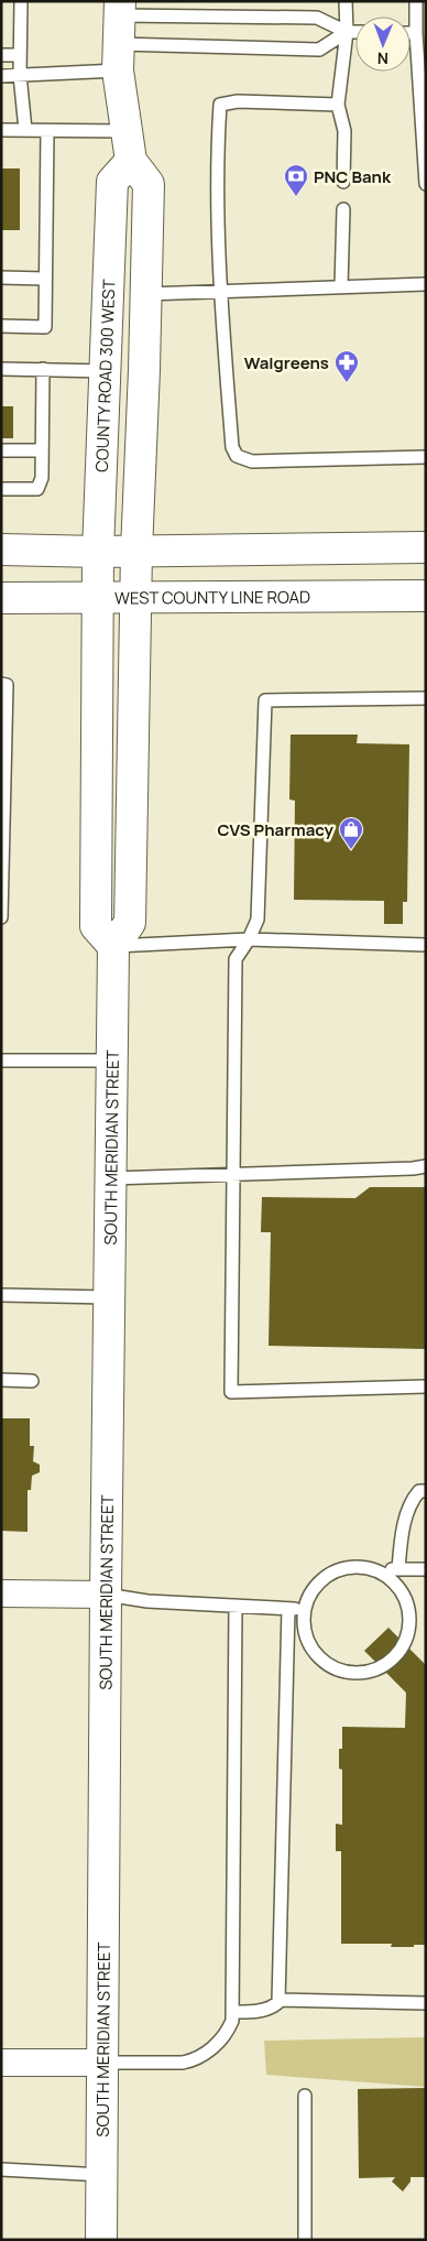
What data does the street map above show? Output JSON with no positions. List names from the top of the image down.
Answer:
{
  "streets": {
    "main road": ["COUNTY ROAD 300 WEST", "WEST COUNTY LINE ROAD", "SOUTH MERIDIAN STREET"]
  },
  "crossings": [
    ["COUNTY ROAD 300 WEST", "WEST COUNTY LINE ROAD"]
  ],
  "places": {
    "bank": ["PNC Bank"],
    "pharmacy": ["Walgreens"],
    "shop": ["CVS Pharmacy"]
  },
  "north": "bottom"
}
